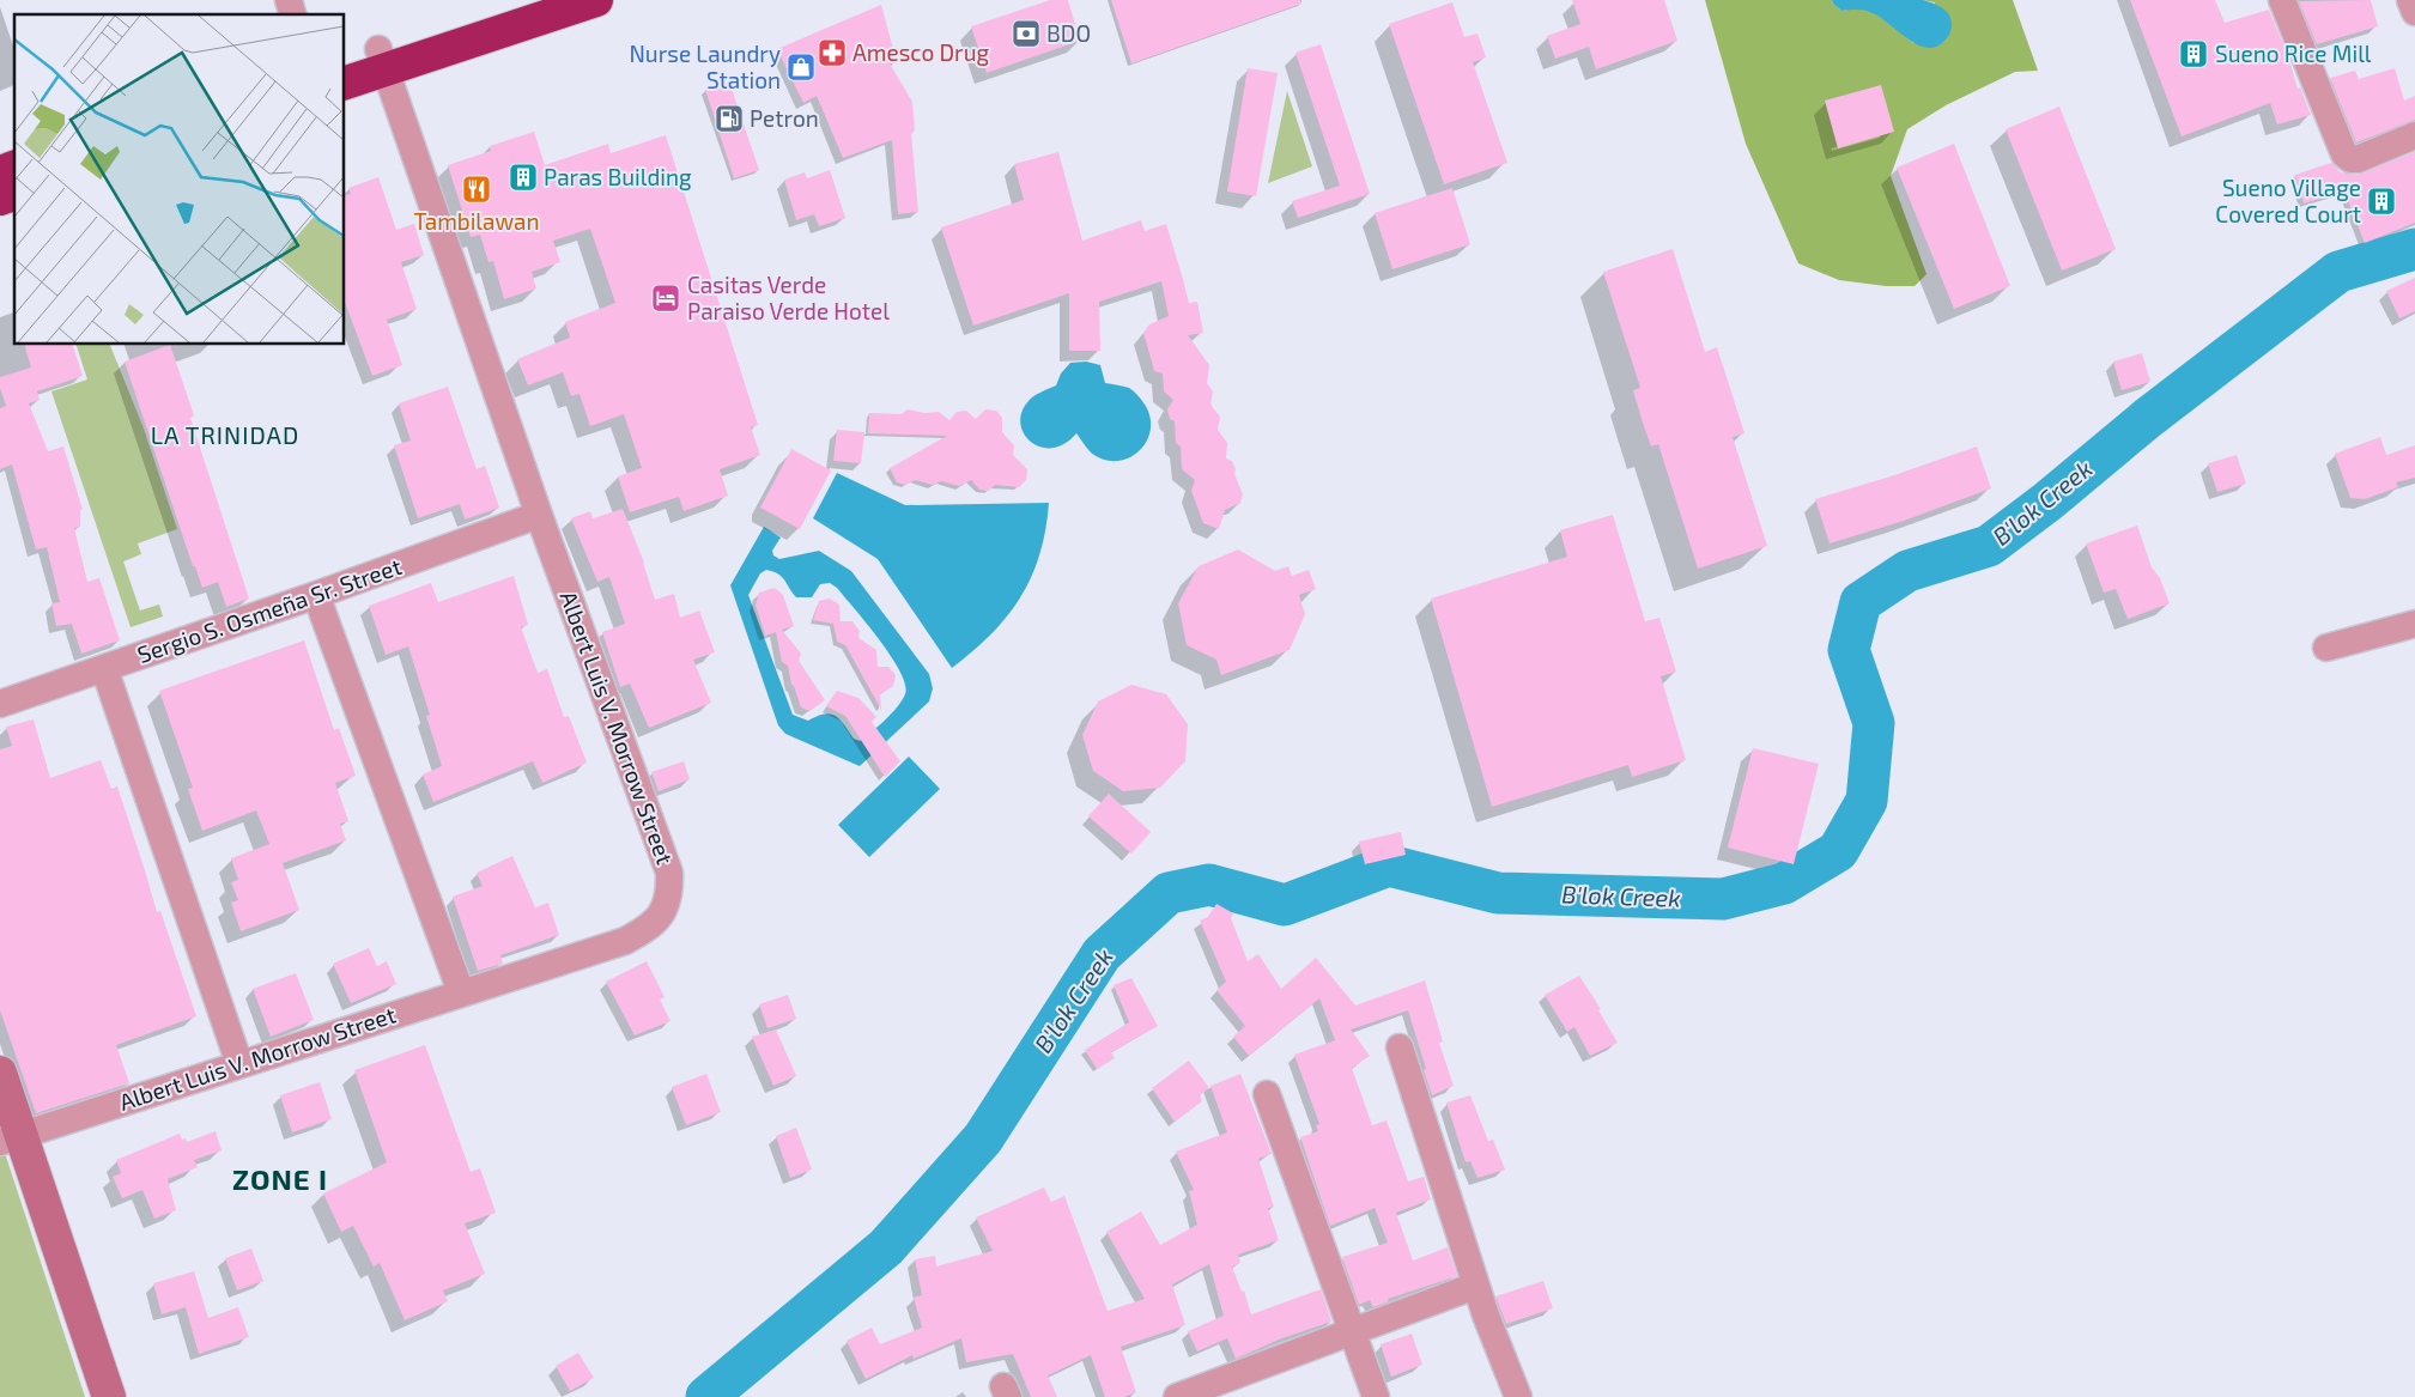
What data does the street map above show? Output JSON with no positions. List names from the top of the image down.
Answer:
{
  "streets": {
    "street": ["Sergio S. Osmeña Sr. Street", "Albert Luis V. Morrow Street"]
  },
  "crossings": [
    ["Sergio S. Osmeña Sr. Street", "Albert Luis V. Morrow Street"]
  ],
  "districts": ["LA TRINIDAD", "ZONE I"],
  "water": ["B'lok Creek"],
  "places": {
    "bank": ["BDO"],
    "pharmacy": ["Amesco Drug"],
    "building": ["Sueno Rice Mill", "Paras Building", "Sueno Village Covered Court"],
    "shop": ["Nurse Laundry Station"],
    "fuel station": ["Petron"],
    "restaurant": ["Tambilawan"],
    "hotel": ["Casitas Verde Paraiso Verde Hotel"]
  }
}
